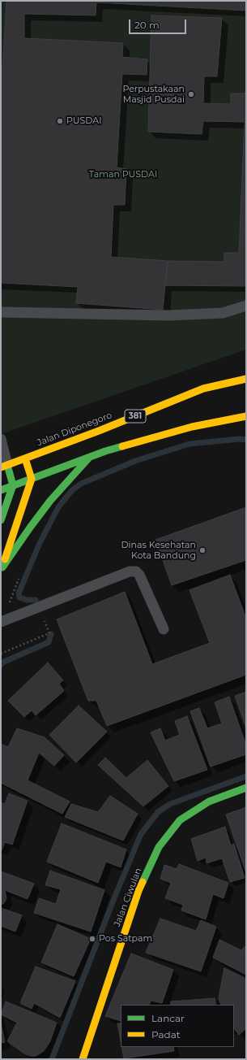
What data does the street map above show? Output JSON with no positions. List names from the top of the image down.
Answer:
{
  "streets": {
    "main road": ["381", "Jalan Diponegoro", "Jalan Ciwulan"]
  },
  "parks": ["Taman PUSDAI"],
  "places": [
    "Perpustakaan Masjid Pusdai",
    "PUSDAI",
    "Dinas Kesehatan Kota Bandung",
    "Pos Satpam"
  ],
  "legend": ["Lancar", "Padat"],
  "scale_bar": "20 m"
}
